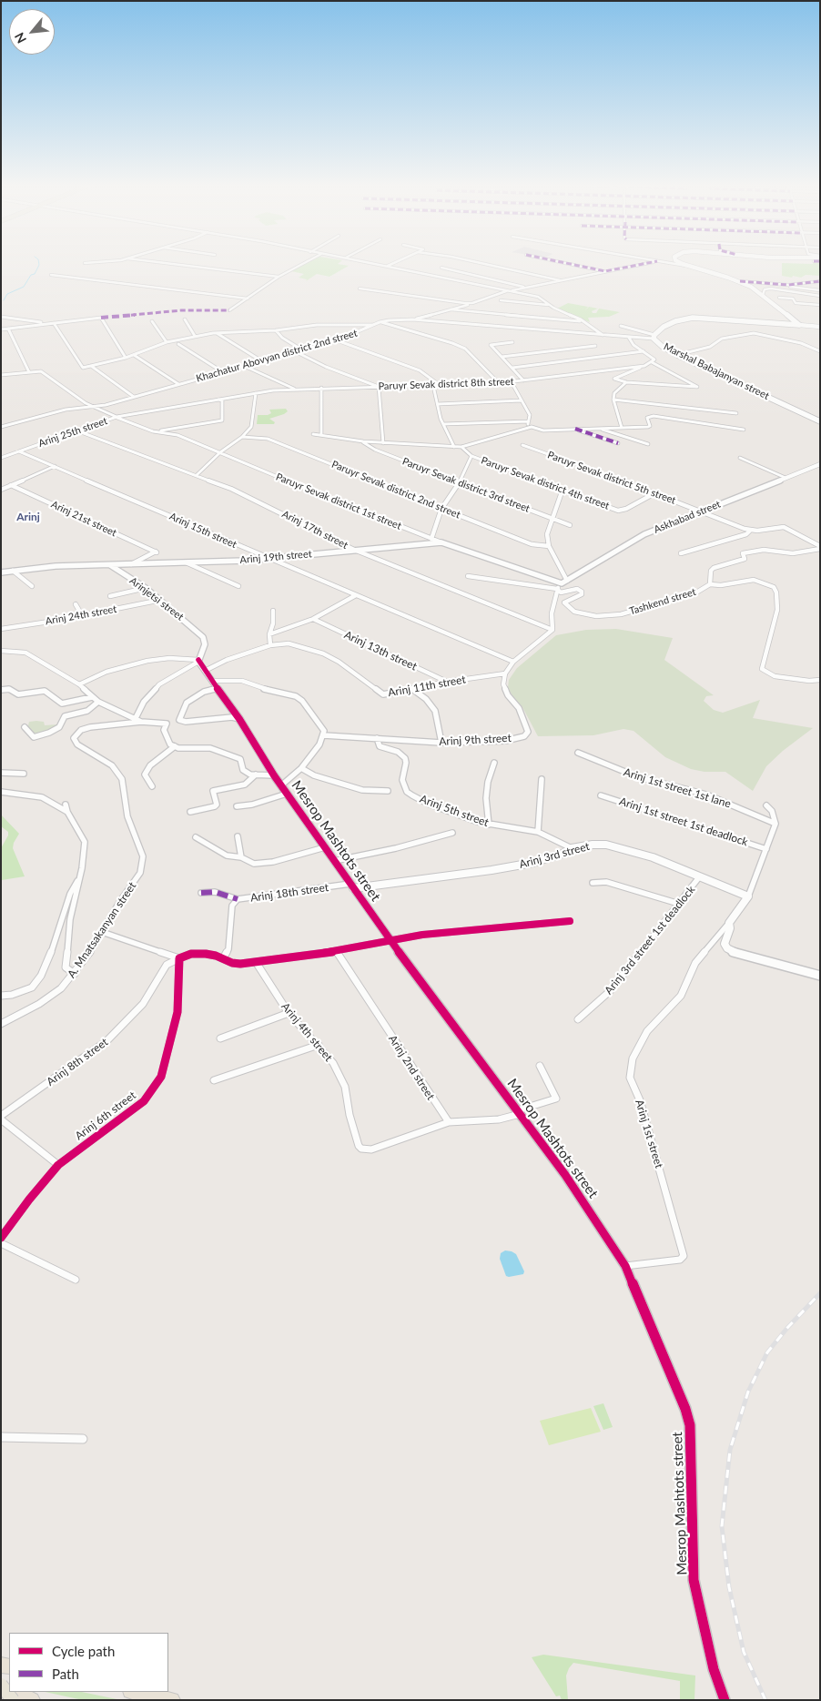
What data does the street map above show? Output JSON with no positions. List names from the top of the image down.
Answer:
{
  "streets": {
    "main road": ["Marshal Babajanyan street"],
    "street": [
      "Khachatur Abovyan district 2nd street",
      "Paruyr Sevak district 8th street",
      "Arinj 25th street",
      "Paruyr Sevak district 5th street",
      "Paruyr Sevak district 4th street",
      "Paruyr Sevak district 3rd street",
      "Paruyr Sevak district 2nd street",
      "Paruyr Sevak district 1st street",
      "Askhabad street",
      "Arinj 21st street",
      "Arinj 17th street",
      "Arinj 15th street",
      "Arinj 19th street",
      "Arinjetsi street",
      "Tashkend street",
      "Arinj 24th street",
      "Arinj 13th street",
      "Arinj 11th street",
      "Arinj 9th street",
      "Arinj 1st street 1st lane",
      "Arinj 5th street",
      "Arinj 1st street 1st deadlock",
      "Mesrop Mashtots street",
      "Arinj 3rd street",
      "Arinj 18th street",
      "A. Mnatsakanyan street",
      "Arinj 3rd street 1st deadlock",
      "Arinj 4th street",
      "Arinj 8th street",
      "Arinj 2nd street",
      "Arinj 6th street",
      "Arinj 1st street"
    ]
  },
  "crossings": [
    ["Khachatur Abovyan district 2nd street", "Marshal Babajanyan street"],
    ["Khachatur Abovyan district 2nd street", "Arinj 25th street"],
    ["Arinj 25th street", "Paruyr Sevak district 1st street"],
    ["Arinj 25th street", "Arinj 17th street"],
    ["Arinj 25th street", "Arinj 15th street"],
    ["Paruyr Sevak district 5th street", "Paruyr Sevak district 4th street"],
    ["Paruyr Sevak district 5th street", "Askhabad street"],
    ["Paruyr Sevak district 1st street", "Askhabad street"],
    ["Paruyr Sevak district 1st street", "Arinj 19th street"],
    ["Arinj 21st street", "Arinj 19th street"],
    ["Arinj 17th street", "Arinj 19th street"],
    ["Arinj 15th street", "Arinj 19th street"],
    ["Arinj 19th street", "Arinjetsi street"],
    ["Arinjetsi street", "Arinj 24th street"],
    ["Arinjetsi street", "Mesrop Mashtots street"],
    ["Arinj 13th street", "Arinj 11th street"],
    ["Arinj 11th street", "Arinj 9th street"],
    ["Arinj 11th street", "Mesrop Mashtots street"],
    ["Arinj 9th street", "Arinj 5th street"],
    ["Arinj 1st street 1st lane", "Arinj 1st street"],
    ["Arinj 5th street", "Arinj 3rd street"],
    ["Arinj 1st street 1st deadlock", "Arinj 1st street"],
    ["Mesrop Mashtots street", "Arinj 3rd street"],
    ["Mesrop Mashtots street", "Arinj 18th street"],
    ["Mesrop Mashtots street", "Arinj 1st street"],
    ["Arinj 3rd street", "Arinj 18th street"],
    ["Arinj 3rd street", "Arinj 3rd street 1st deadlock"],
    ["Arinj 3rd street", "Arinj 1st street"],
    ["Arinj 4th street", "Arinj 2nd street"],
    ["Arinj 8th street", "Arinj 6th street"]
  ],
  "districts": ["Arinj"],
  "legend": ["Cycle path", "Path"],
  "north": "bottom left"
}
